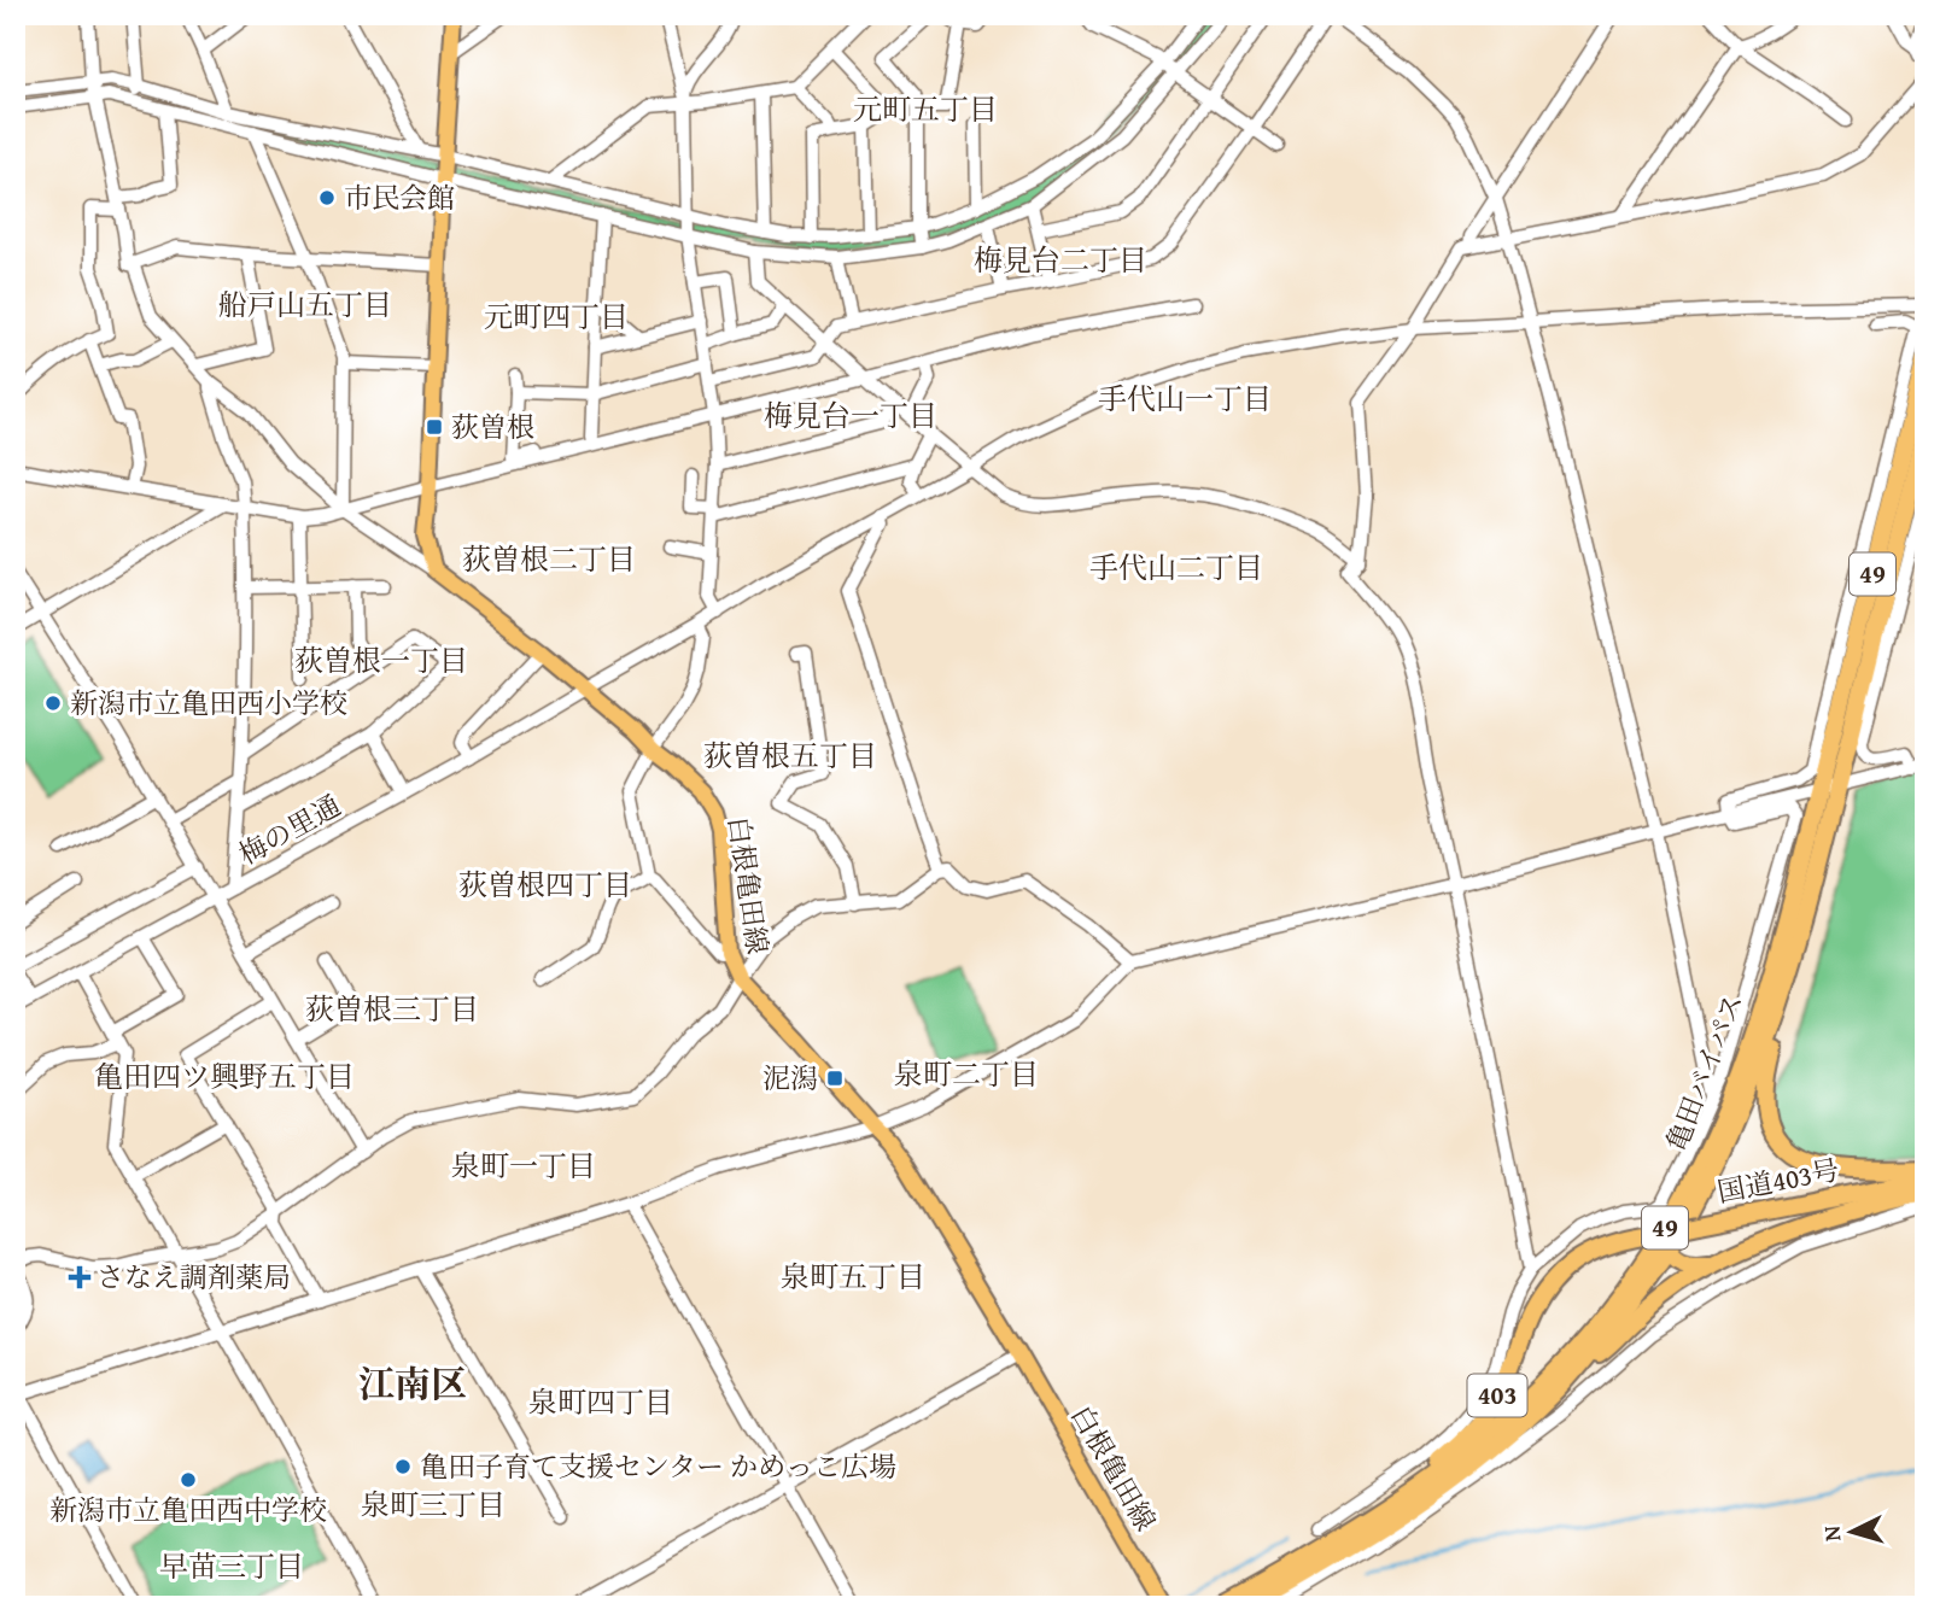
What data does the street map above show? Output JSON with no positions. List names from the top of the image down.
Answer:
{
  "streets": {
    "highway": [
      "49",
      "亀田バイパス",
      "国道403号",
      "403"
    ],
    "main road": ["白根亀田線"],
    "street": ["梅の里通"]
  },
  "crossings": [
    ["梅の里通", "白根亀田線"],
    ["亀田バイパス", "国道403号"]
  ],
  "districts": [
    "元町五丁目",
    "梅見台二丁目",
    "船戸山五丁目",
    "元町四丁目",
    "手代山一丁目",
    "梅見台一丁目",
    "荻曽根二丁目",
    "手代山二丁目",
    "荻曽根一丁目",
    "荻曽根五丁目",
    "荻曽根四丁目",
    "荻曽根三丁目",
    "泉町二丁目",
    "亀田四ツ興野五丁目",
    "泉町一丁目",
    "泉町五丁目",
    "江南区",
    "泉町四丁目",
    "泉町三丁目",
    "早苗三丁目"
  ],
  "places": {
    "other": [
      "市民会館",
      "新潟市立亀田西小学校",
      "亀田子育て支援センター かめっこ広場",
      "新潟市立亀田西中学校"
    ],
    "transit": ["荻曽根", "泥潟"],
    "health": ["さなえ調剤薬局"]
  },
  "north": "left"
}
